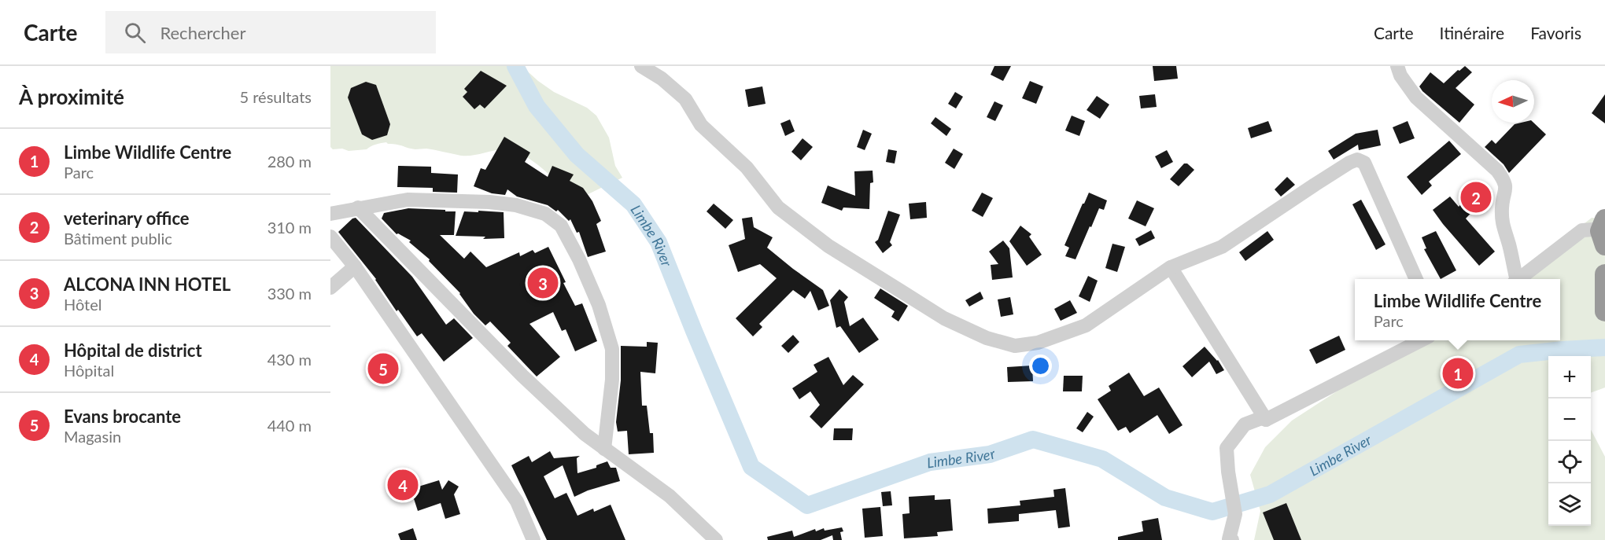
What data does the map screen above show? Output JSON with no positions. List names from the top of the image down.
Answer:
{
  "water": ["Limbe River"],
  "north": "left",
  "page": {
    "header": "Carte",
    "search": "Rechercher",
    "nav": ["Carte", "Itinéraire", "Favoris"],
    "heading": ["À proximité", "5 résultats"],
    "list": [
      {
        "mark": "1",
        "name": "Limbe Wildlife Centre",
        "note": "Parc",
        "value": "280 m"
      },
      {
        "mark": "2",
        "name": "veterinary office",
        "note": "Bâtiment public",
        "value": "310 m"
      },
      {
        "mark": "3",
        "name": "ALCONA INN HOTEL",
        "note": "Hôtel",
        "value": "330 m"
      },
      {
        "mark": "4",
        "name": "Hôpital de district",
        "note": "Hôpital",
        "value": "430 m"
      },
      {
        "mark": "5",
        "name": "Evans brocante",
        "note": "Magasin",
        "value": "440 m"
      }
    ],
    "pins": [
      "2",
      "3",
      "5",
      "1",
      "4"
    ],
    "popup": ["Limbe Wildlife Centre", "Parc"],
    "map_buttons": ["+", "−"]
  }
}
